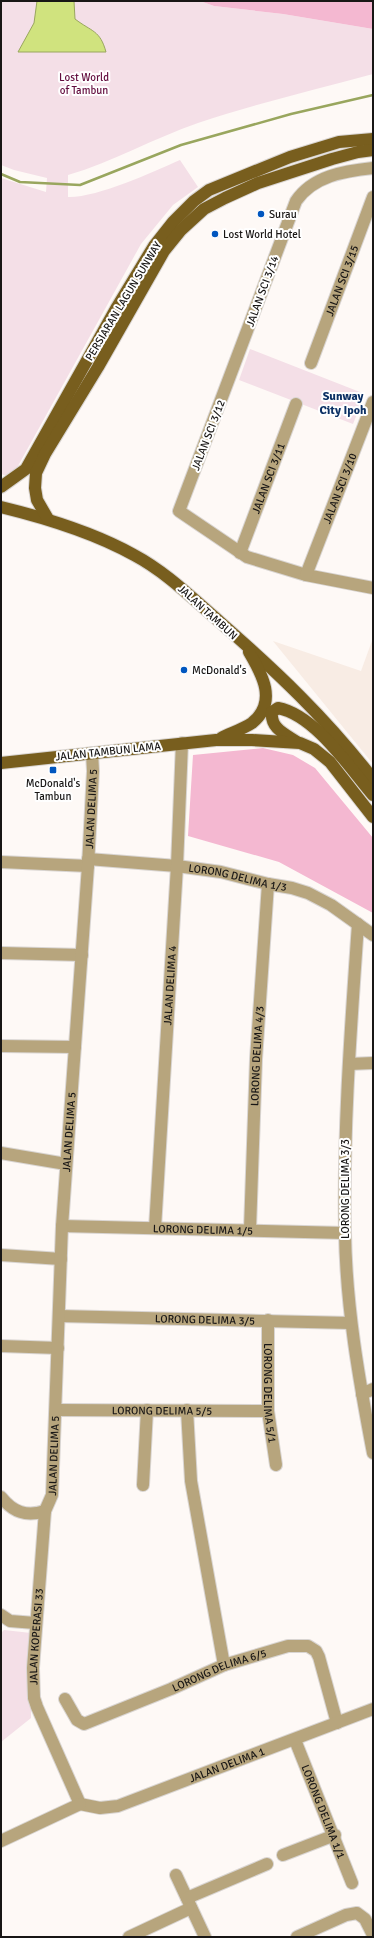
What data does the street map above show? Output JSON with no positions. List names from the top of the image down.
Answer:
{
  "streets": {
    "main road": ["PERSIARAN LAGUN SUNWAY", "JALAN TAMBUN", "JALAN TAMBUN LAMA"],
    "street": [
      "JALAN SCI 3/15",
      "JALAN SCI 3/14",
      "JALAN SCI 3/12",
      "JALAN SCI 3/11",
      "JALAN SCI 3/10",
      "JALAN DELIMA 5",
      "LORONG DELIMA 1/3",
      "JALAN DELIMA 4",
      "LORONG DELIMA 4/3",
      "LORONG DELIMA 3/3",
      "LORONG DELIMA 1/5",
      "LORONG DELIMA 3/5",
      "LORONG DELIMA 5/1",
      "LORONG DELIMA 5/5",
      "JALAN KOPERASI 33",
      "LORONG DELIMA 6/5",
      "JALAN DELIMA 1",
      "LORONG DELIMA 1/1"
    ]
  },
  "crossings": [
    ["JALAN SCI 3/14", "JALAN SCI 3/12"],
    ["PERSIARAN LAGUN SUNWAY", "JALAN TAMBUN"],
    ["JALAN SCI 3/12", "JALAN SCI 3/11"],
    ["JALAN TAMBUN LAMA", "JALAN DELIMA 5"],
    ["JALAN TAMBUN LAMA", "JALAN DELIMA 4"],
    ["JALAN DELIMA 5", "LORONG DELIMA 1/3"],
    ["JALAN DELIMA 5", "LORONG DELIMA 1/5"],
    ["JALAN DELIMA 5", "LORONG DELIMA 3/5"],
    ["JALAN DELIMA 5", "LORONG DELIMA 5/5"],
    ["JALAN DELIMA 5", "JALAN KOPERASI 33"],
    ["LORONG DELIMA 1/3", "JALAN DELIMA 4"],
    ["LORONG DELIMA 1/3", "LORONG DELIMA 4/3"],
    ["LORONG DELIMA 1/3", "LORONG DELIMA 3/3"],
    ["JALAN DELIMA 4", "LORONG DELIMA 1/5"],
    ["LORONG DELIMA 4/3", "LORONG DELIMA 1/5"],
    ["LORONG DELIMA 3/3", "LORONG DELIMA 1/5"],
    ["LORONG DELIMA 3/3", "LORONG DELIMA 3/5"],
    ["LORONG DELIMA 3/5", "LORONG DELIMA 5/1"],
    ["LORONG DELIMA 5/1", "LORONG DELIMA 5/5"],
    ["JALAN KOPERASI 33", "JALAN DELIMA 1"],
    ["LORONG DELIMA 6/5", "JALAN DELIMA 1"],
    ["JALAN DELIMA 1", "LORONG DELIMA 1/1"]
  ],
  "districts": ["Sunway City Ipoh"],
  "parks": ["Lost World of Tambun"],
  "places": {
    "other": ["Surau", "Lost World Hotel", "McDonald's"],
    "transit": ["McDonald's Tambun"]
  }
}
